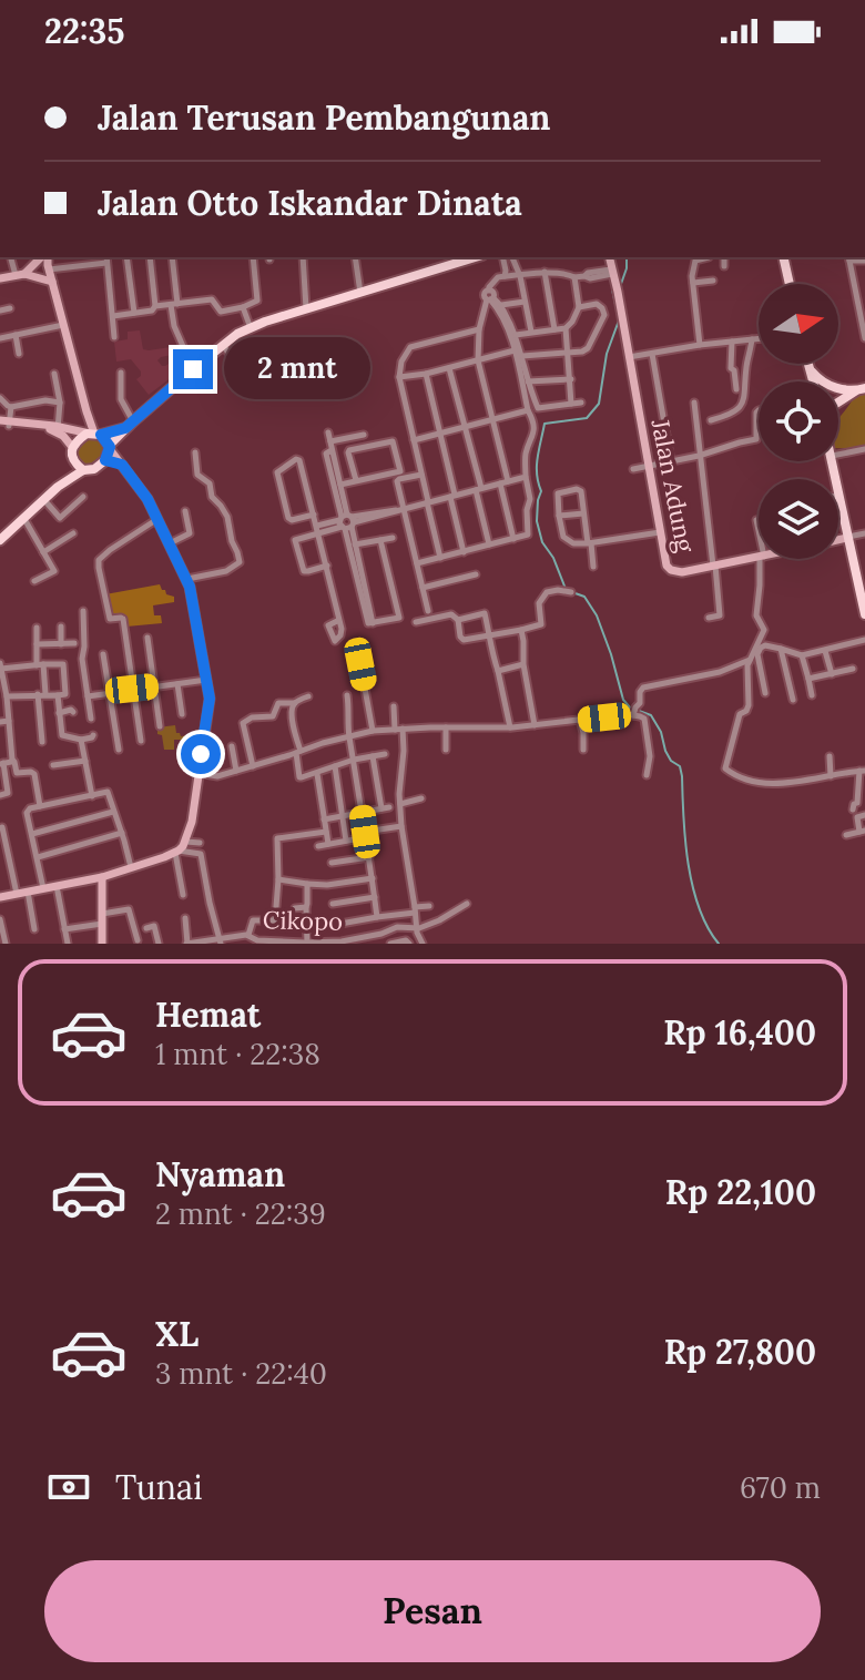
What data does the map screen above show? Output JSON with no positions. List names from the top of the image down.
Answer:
{
  "streets": {
    "main road": ["Jalan Adung"],
    "street": ["Cikopo"]
  },
  "north": "right",
  "page": {
    "status": "22:35",
    "banner": ["Jalan Terusan Pembangunan", "Jalan Otto Iskandar Dinata"],
    "bubble": "2 mnt",
    "list": [
      {
        "name": "Hemat",
        "note": "1 mnt · 22:38",
        "value": "Rp 16,400"
      },
      {
        "name": "Nyaman",
        "note": "2 mnt · 22:39",
        "value": "Rp 22,100"
      },
      {
        "name": "XL",
        "note": "3 mnt · 22:40",
        "value": "Rp 27,800"
      }
    ],
    "pay": ["Tunai", "670 m"],
    "buttons": "Pesan"
  }
}
